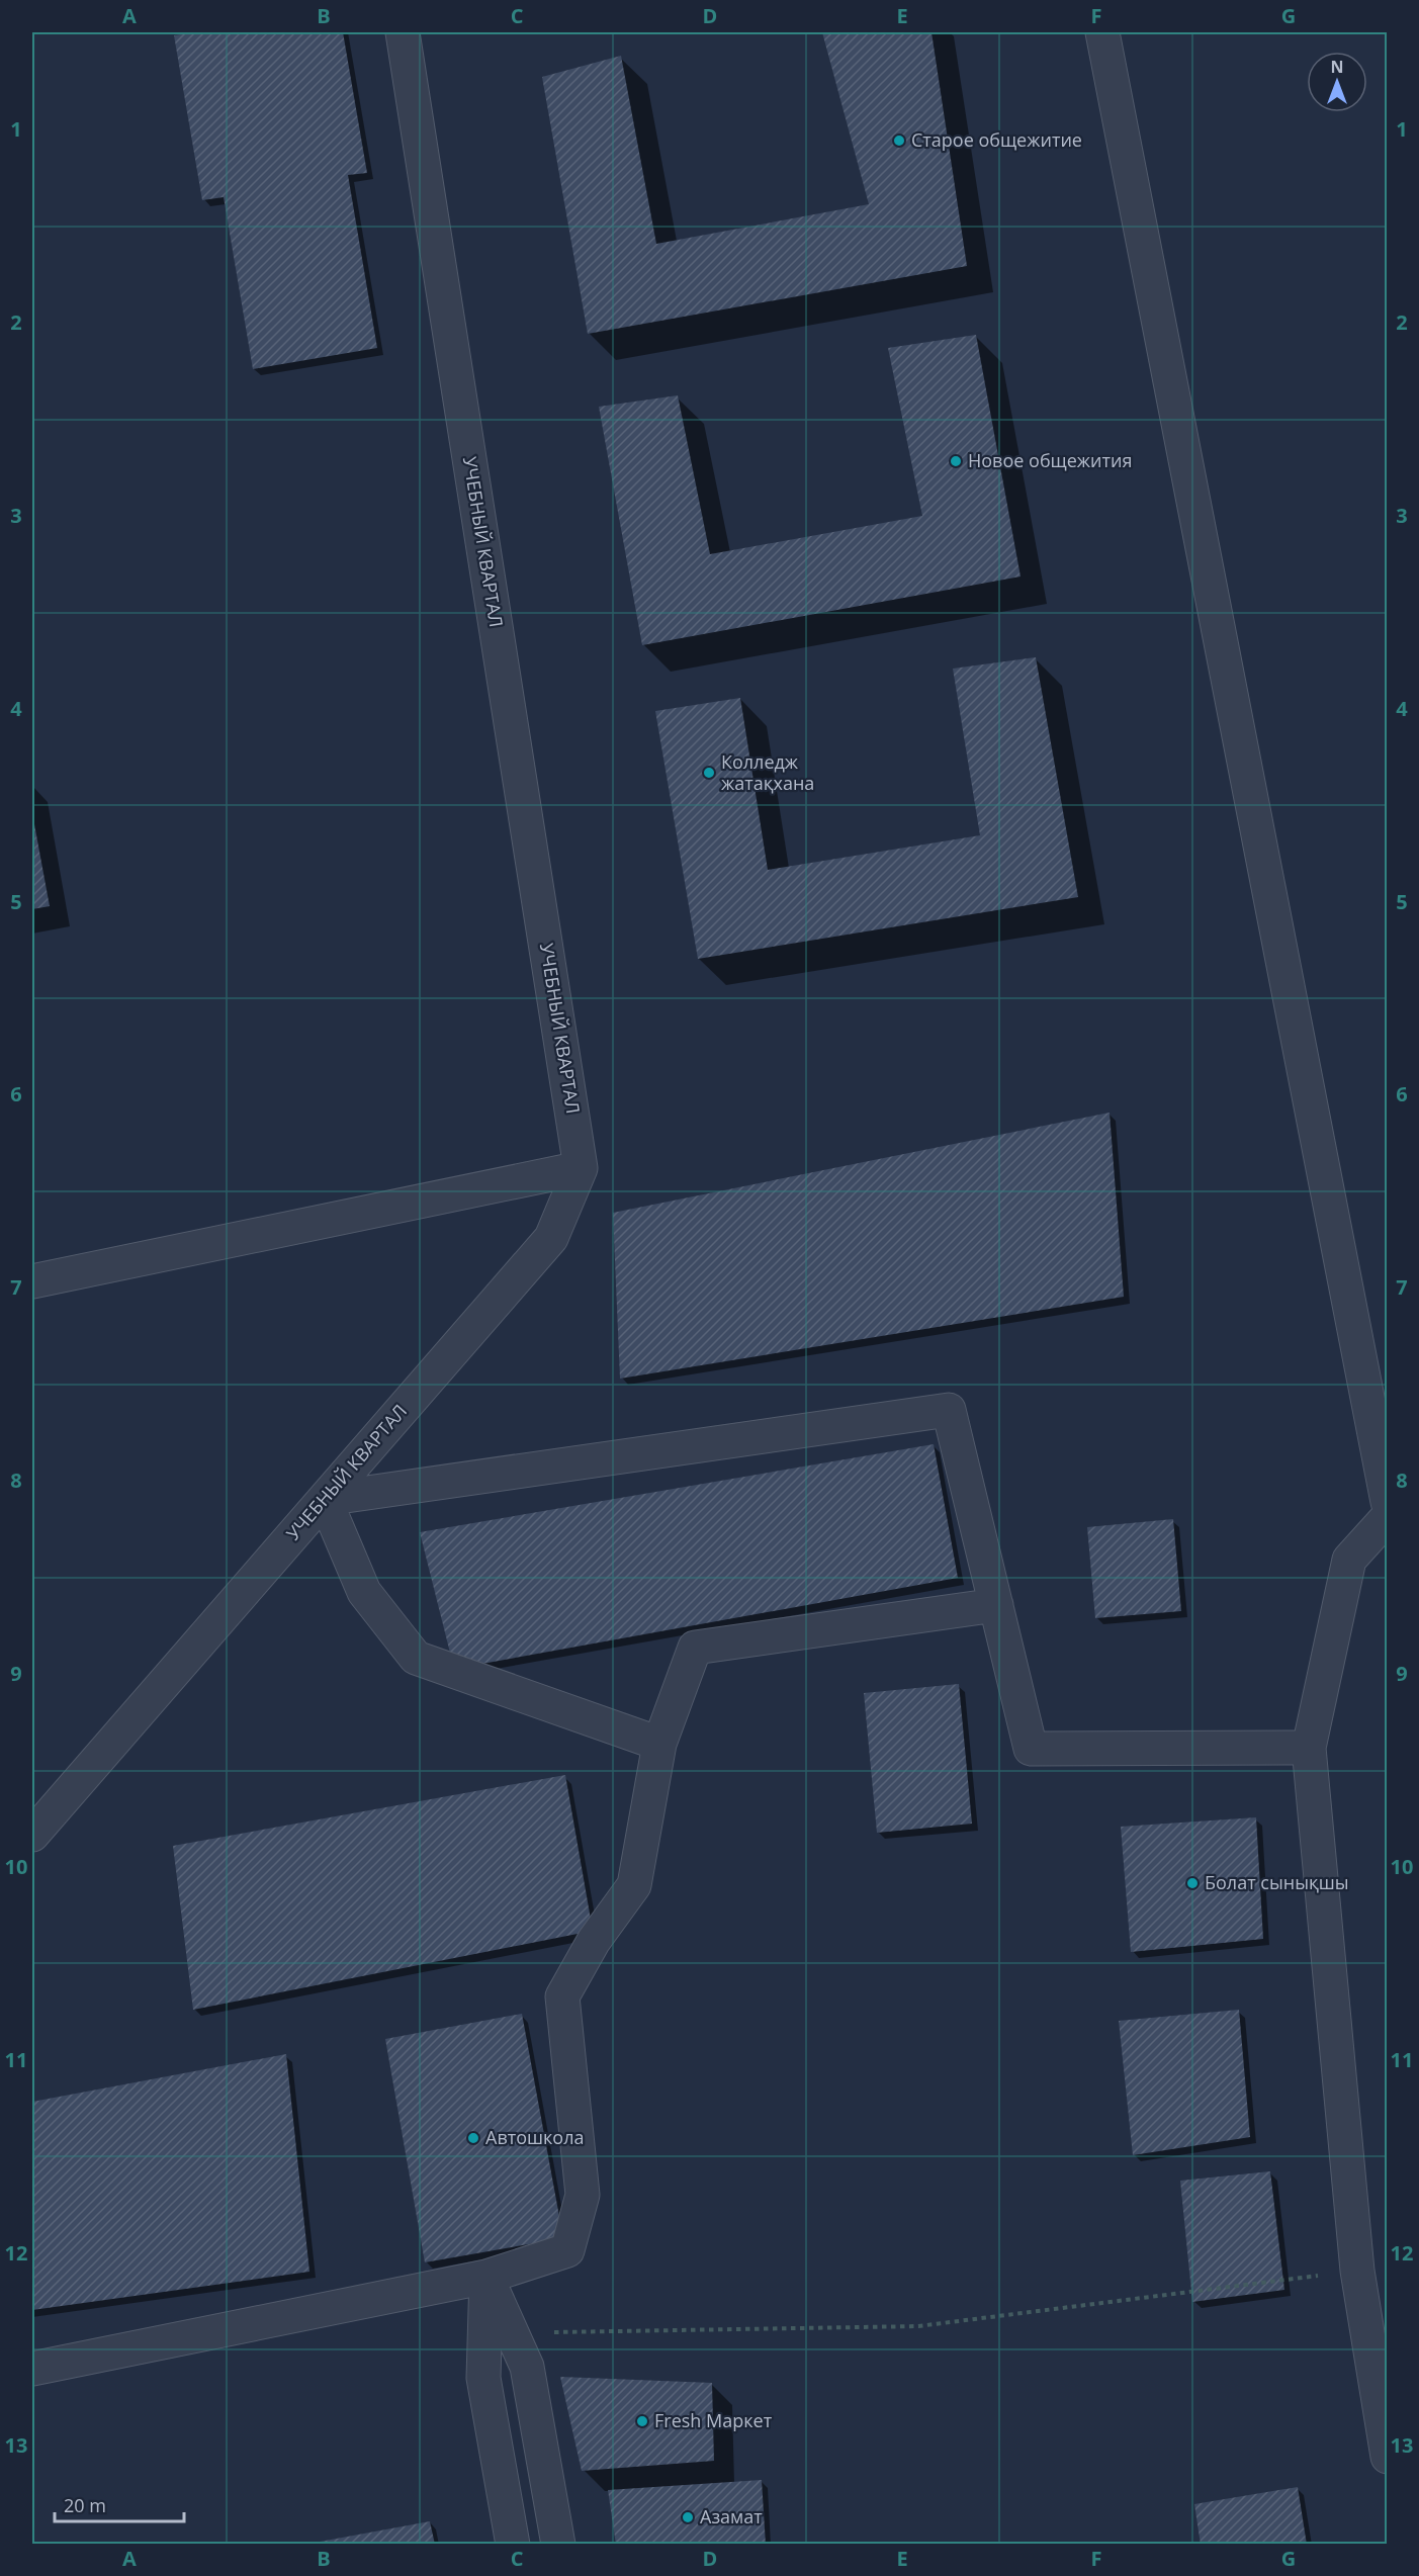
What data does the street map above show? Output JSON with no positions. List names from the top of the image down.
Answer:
{
  "streets": {
    "street": ["УЧЕБНЫЙ КВАРТАЛ"]
  },
  "places": [
    "Старое общежитие",
    "Новое общежития",
    "Колледж жатақхана",
    "Болат сынықшы",
    "Автошкола",
    "Fresh Маркет",
    "Азамат"
  ],
  "scale_bar": "20 m",
  "north": "top",
  "grid": {
    "columns": [
      "A",
      "B",
      "C",
      "D",
      "E",
      "F",
      "G"
    ],
    "rows": [
      "1",
      "2",
      "3",
      "4",
      "5",
      "6",
      "7",
      "8",
      "9",
      "10",
      "11",
      "12",
      "13"
    ]
  }
}
